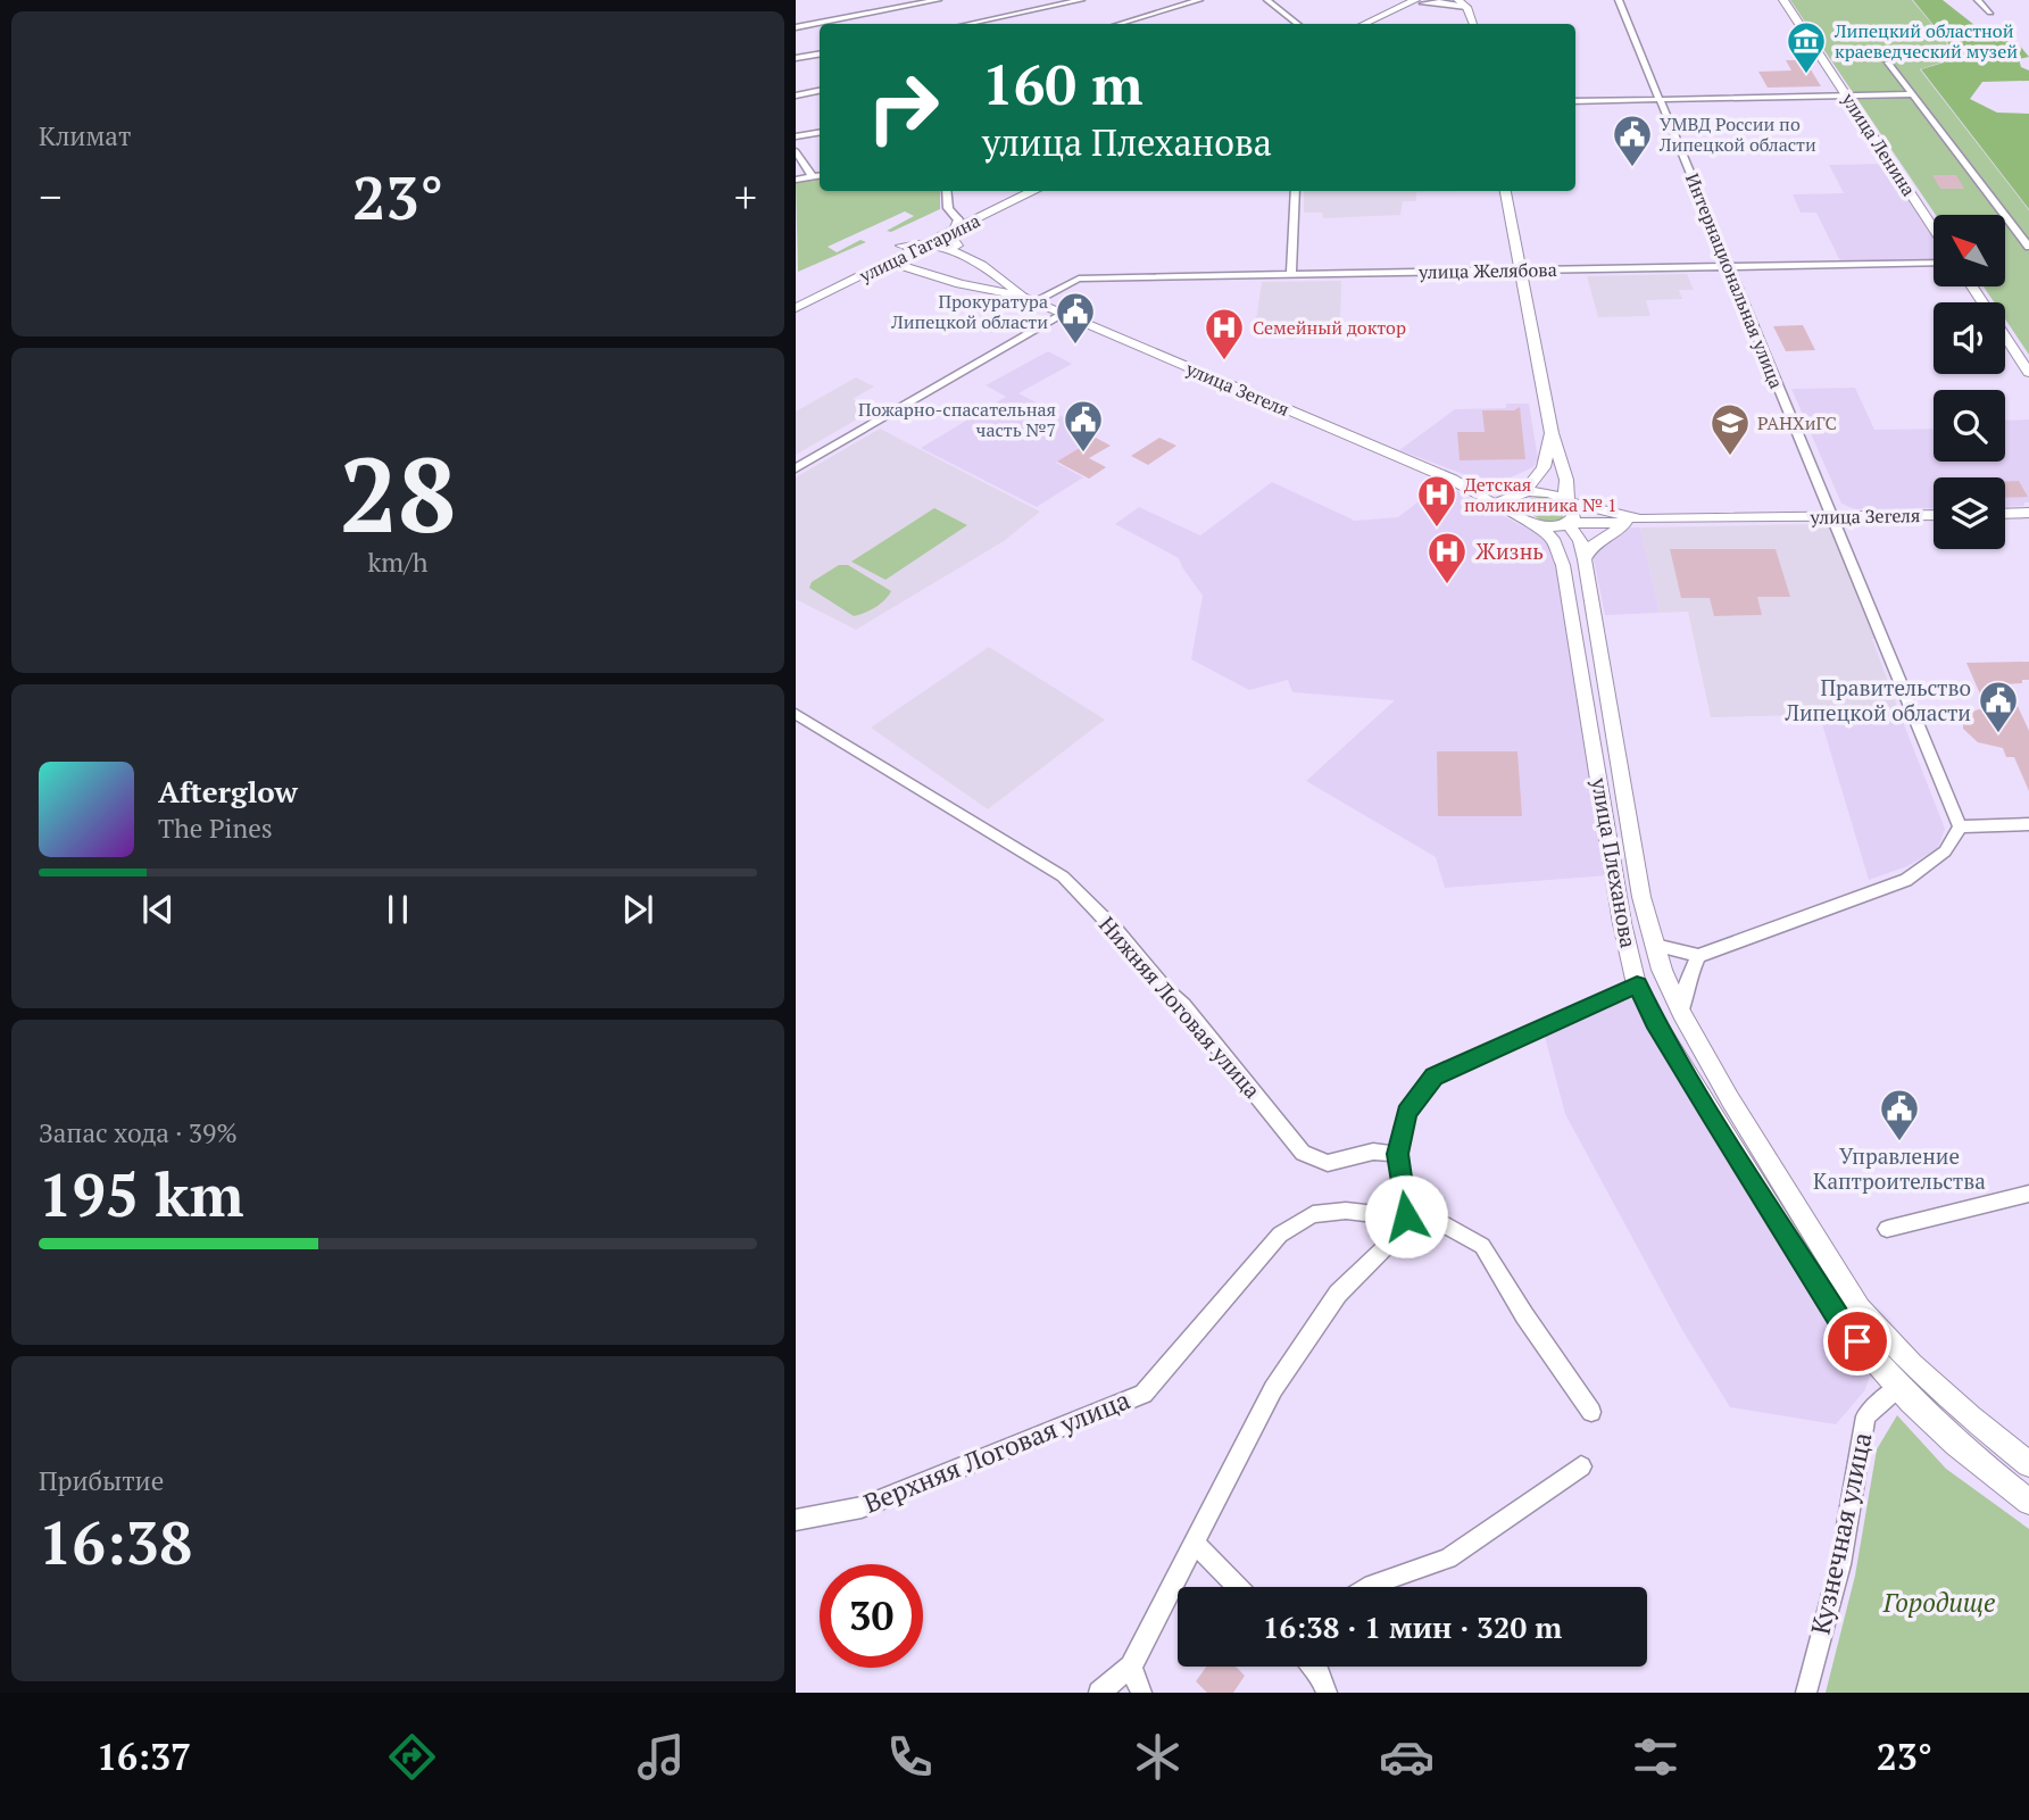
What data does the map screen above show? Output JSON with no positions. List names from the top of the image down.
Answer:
{
  "streets": {
    "main road": [
      "улица Ленина",
      "улица Гагарина",
      "улица Зегеля",
      "улица Плеханова"
    ],
    "street": [
      "улица Желябова",
      "Интернациональная улица",
      "Нижняя Логовая улица",
      "Верхняя Логовая улица",
      "Кузнечная улица"
    ]
  },
  "crossings": [
    ["улица Желябова", "Интернациональная улица"],
    ["улица Желябова", "улица Зегеля"],
    ["Интернациональная улица", "улица Зегеля"],
    ["улица Зегеля", "улица Плеханова"],
    ["улица Плеханова", "Кузнечная улица"]
  ],
  "parks": ["Городище"],
  "places": {
    "museum": ["Липецкий областной краеведческий музей"],
    "public building": [
      "УМВД России по Липецкой области",
      "Прокуратура Липецкой области",
      "Пожарно-спасательная часть №7",
      "Правительство Липецкой области",
      "Управление Каптроительства"
    ],
    "hospital": ["Семейный доктор", "Детская поликлиника № 1", "Жизнь"],
    "school or university": ["РАНХиГС"]
  },
  "north": "top left",
  "page": {
    "tile": [
      "Климат",
      ["28", "km/h"],
      ["Запас хода · 39%", "195 km"],
      ["Прибытие", "16:38"]
    ],
    "turn": ["160 m", "улица Плеханова"],
    "heat": ["−", "23°", "+"],
    "song": ["Afterglow", "The Pines"],
    "limit": "30",
    "trip": "16:38 · 1 мин · 320 m",
    "tabs": ["16:37", "23°"]
  }
}
